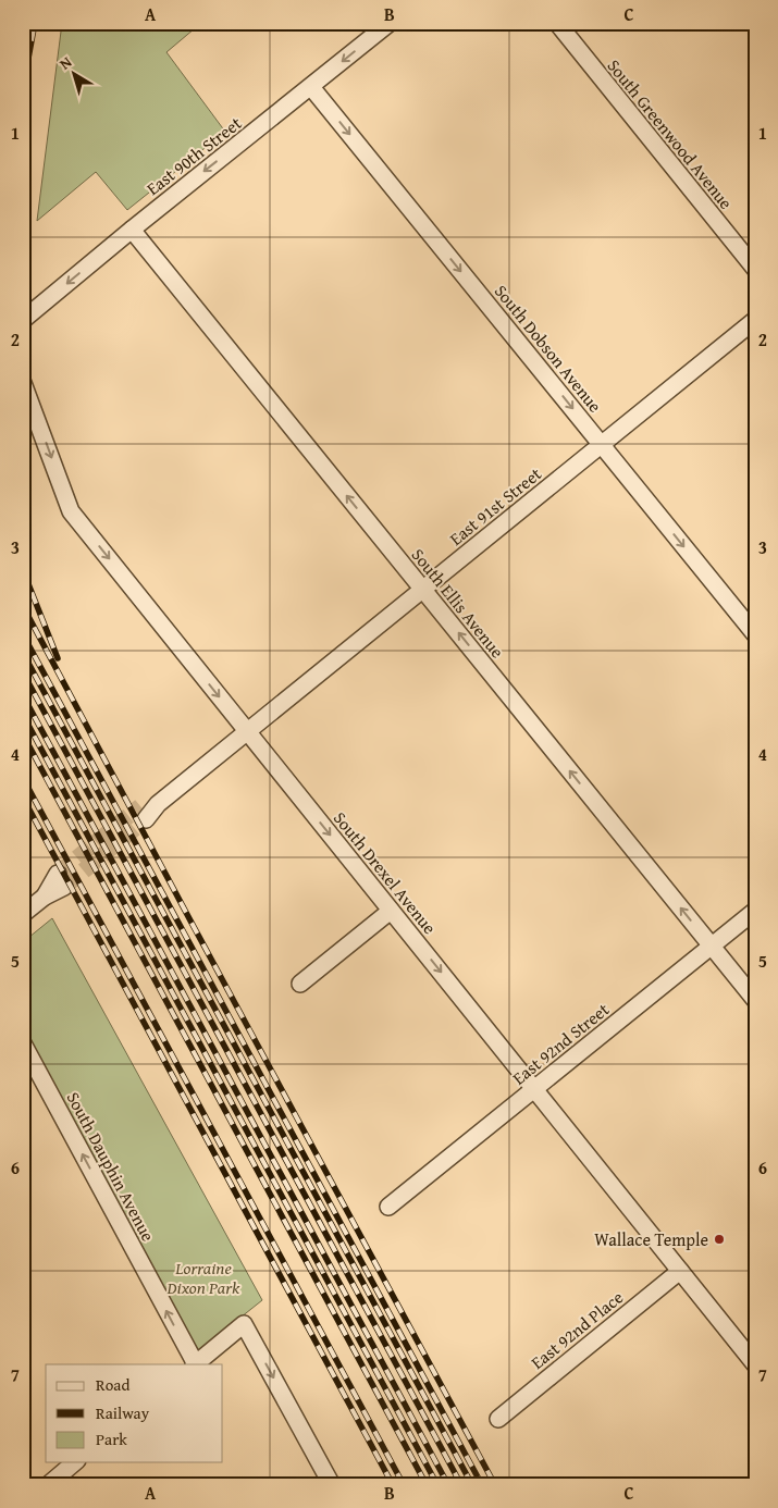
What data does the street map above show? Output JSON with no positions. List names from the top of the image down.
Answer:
{
  "streets": {
    "street": [
      "South Greenwood Avenue",
      "East 90th Street",
      "South Dobson Avenue",
      "East 91st Street",
      "South Ellis Avenue",
      "South Drexel Avenue",
      "East 92nd Street",
      "South Dauphin Avenue",
      "East 92nd Place"
    ]
  },
  "crossings": [
    ["East 90th Street", "South Dobson Avenue"],
    ["East 90th Street", "South Ellis Avenue"],
    ["South Dobson Avenue", "East 91st Street"],
    ["East 91st Street", "South Ellis Avenue"],
    ["East 91st Street", "South Drexel Avenue"],
    ["South Ellis Avenue", "East 92nd Street"],
    ["South Drexel Avenue", "East 92nd Street"],
    ["South Drexel Avenue", "East 92nd Place"]
  ],
  "one_way": [
    "East 90th Street",
    "South Dobson Avenue",
    "South Ellis Avenue",
    "South Drexel Avenue",
    "South Dauphin Avenue"
  ],
  "parks": ["Lorraine Dixon Park"],
  "places": ["Wallace Temple"],
  "legend": ["Road", "Railway", "Park"],
  "north": "top left",
  "grid": {
    "columns": ["A", "B", "C"],
    "rows": [
      "1",
      "2",
      "3",
      "4",
      "5",
      "6",
      "7"
    ]
  }
}
